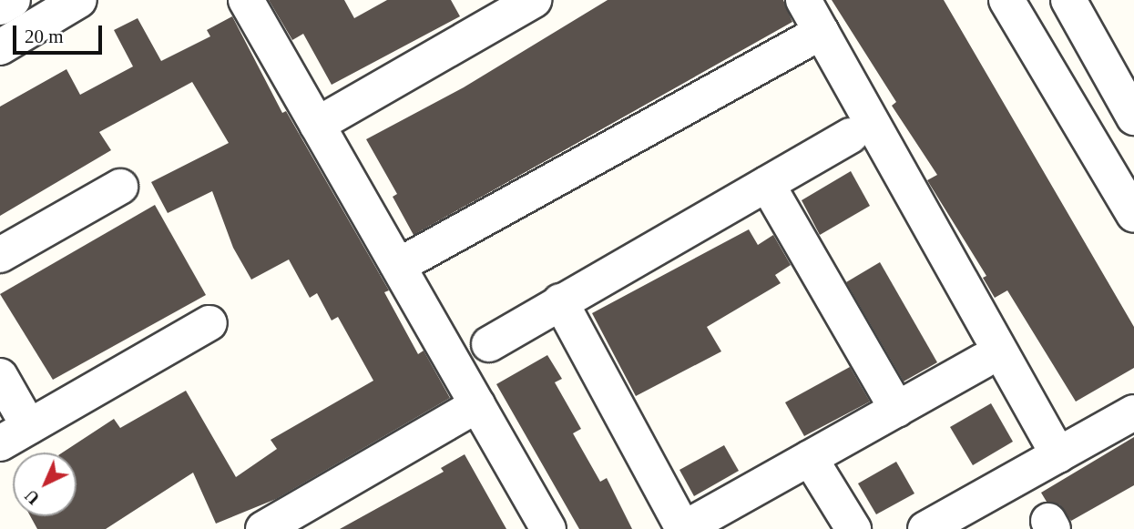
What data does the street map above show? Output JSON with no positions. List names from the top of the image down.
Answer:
{
  "scale_bar": "20 m",
  "north": "bottom left"
}
